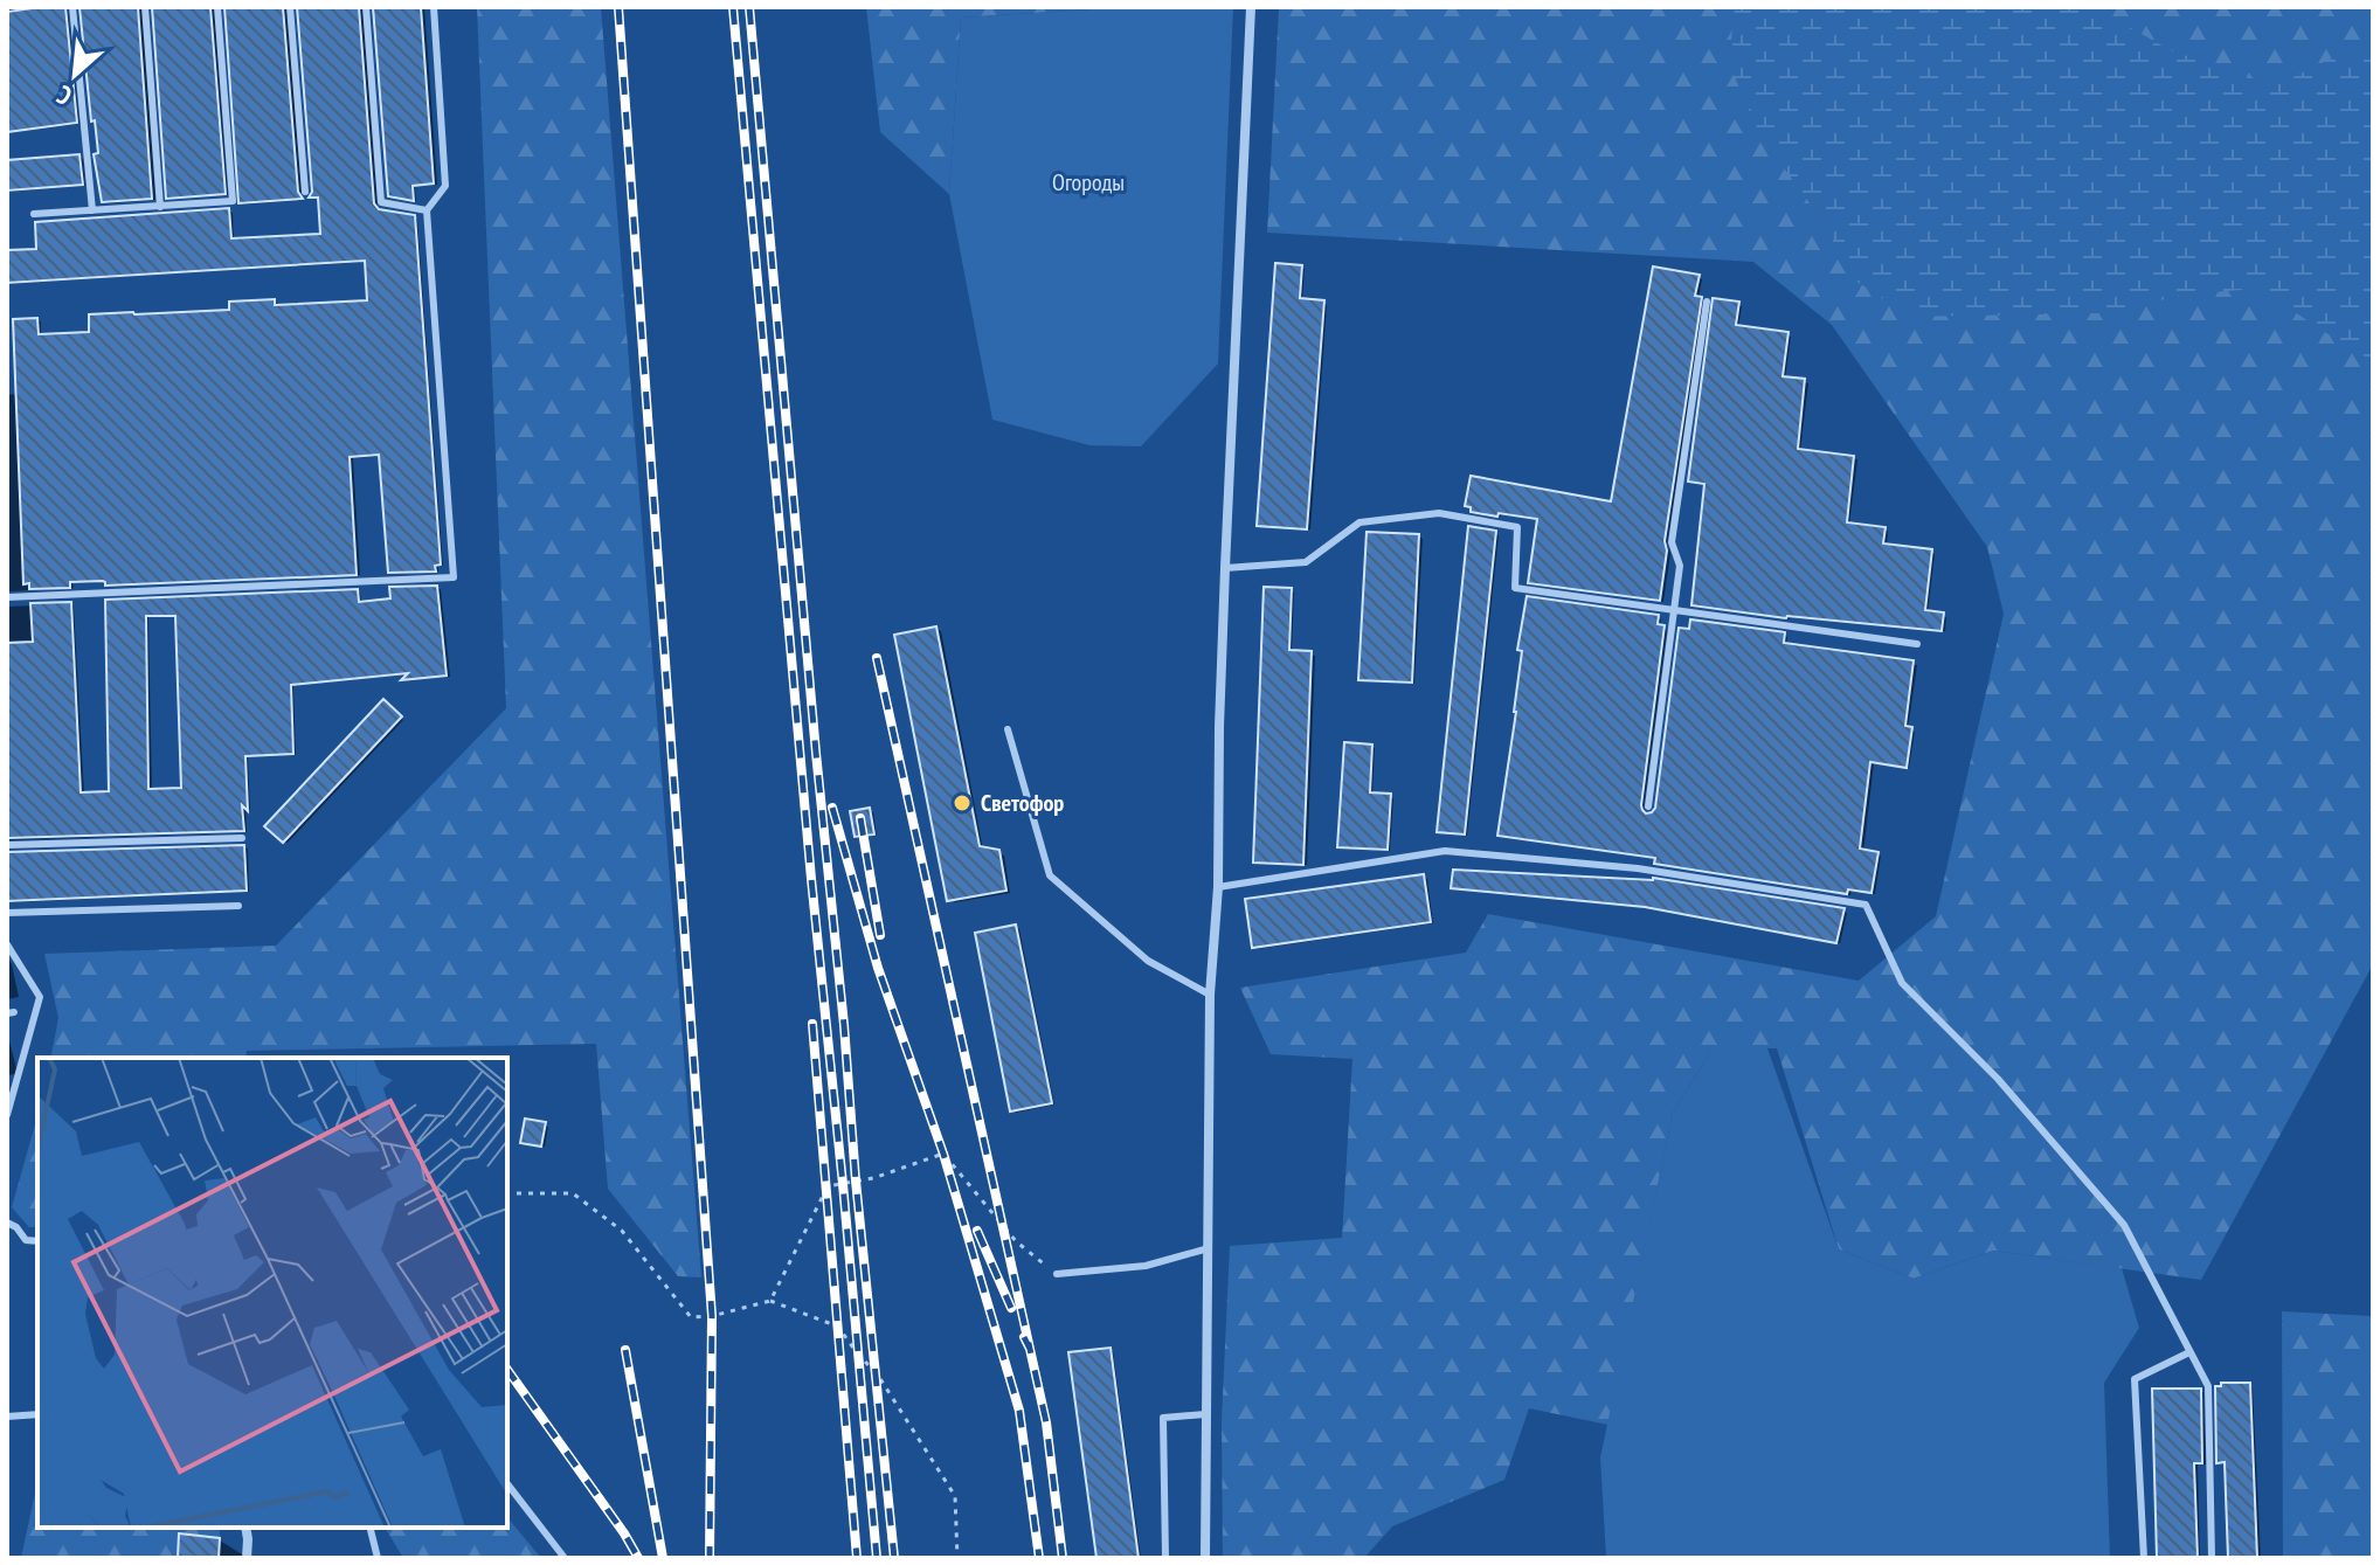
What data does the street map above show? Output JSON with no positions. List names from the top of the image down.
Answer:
{
  "parks": ["Огороды"],
  "places": ["Светофор"],
  "north": "bottom left"
}
